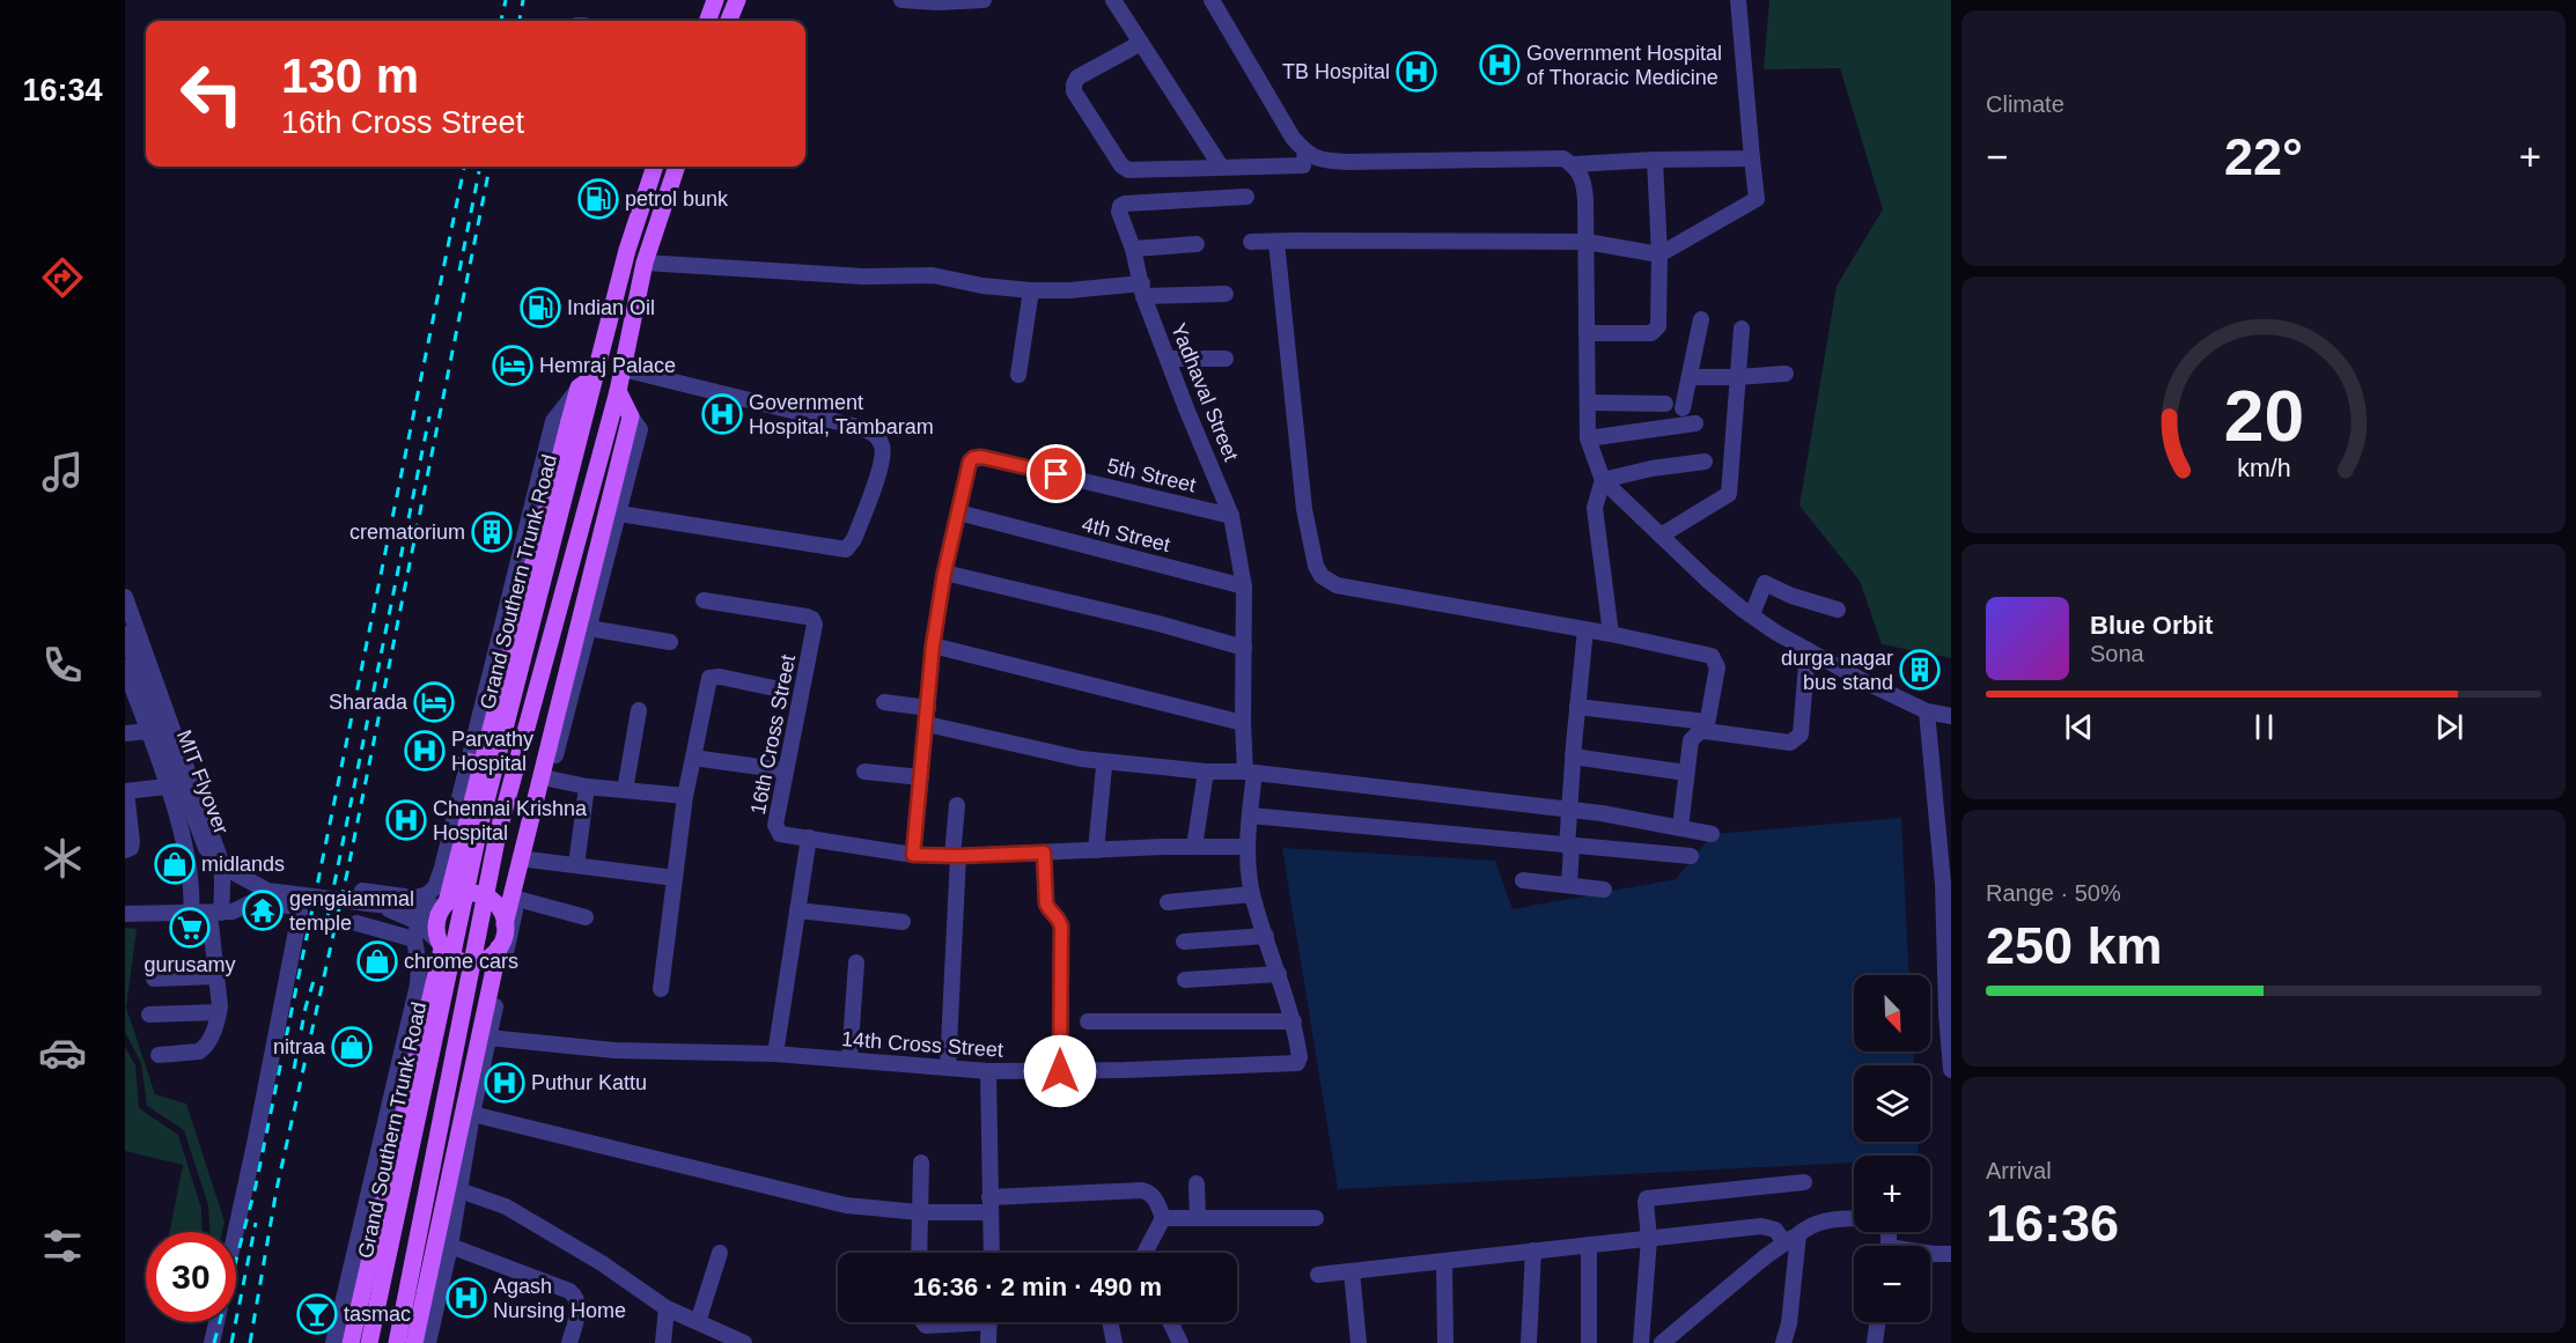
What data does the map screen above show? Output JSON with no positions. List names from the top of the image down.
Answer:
{
  "streets": {
    "main road": ["Grand Southern Trunk Road"],
    "street": [
      "Yadhaval Street",
      "5th Street",
      "4th Street",
      "16th Cross Street",
      "MIT Flyover",
      "14th Cross Street"
    ]
  },
  "crossings": [
    ["Yadhaval Street", "5th Street"],
    ["Yadhaval Street", "4th Street"],
    ["Yadhaval Street", "14th Cross Street"],
    ["5th Street", "4th Street"],
    ["16th Cross Street", "14th Cross Street"]
  ],
  "places": {
    "hospital": [
      "Government Hospital of Thoracic Medicine",
      "TB Hospital",
      "Government Hospital, Tambaram",
      "Parvathy Hospital",
      "Chennai Krishna Hospital",
      "Puthur Kattu",
      "Agash Nursing Home"
    ],
    "fuel station": ["petrol bunk", "Indian Oil"],
    "hotel": ["Hemraj Palace", "Sharada"],
    "building": ["crematorium", "durga nagar bus stand"],
    "shop": ["midlands", "chrome cars", "nitraa"],
    "temple": ["gengaiammal temple"],
    "supermarket": ["gurusamy"],
    "bar": ["tasmac"]
  },
  "north": "bottom right",
  "page": {
    "tabs": "16:34",
    "tile": [
      "Climate",
      ["Range · 50%", "250 km"],
      ["Arrival", "16:36"]
    ],
    "turn": ["130 m", "16th Cross Street"],
    "heat": ["−", "22°", "+"],
    "song": ["Blue Orbit", "Sona"],
    "map_buttons": ["+", "−"],
    "limit": "30",
    "trip": "16:36 · 2 min · 490 m",
    "gauge": ["20", "km/h"]
  }
}
